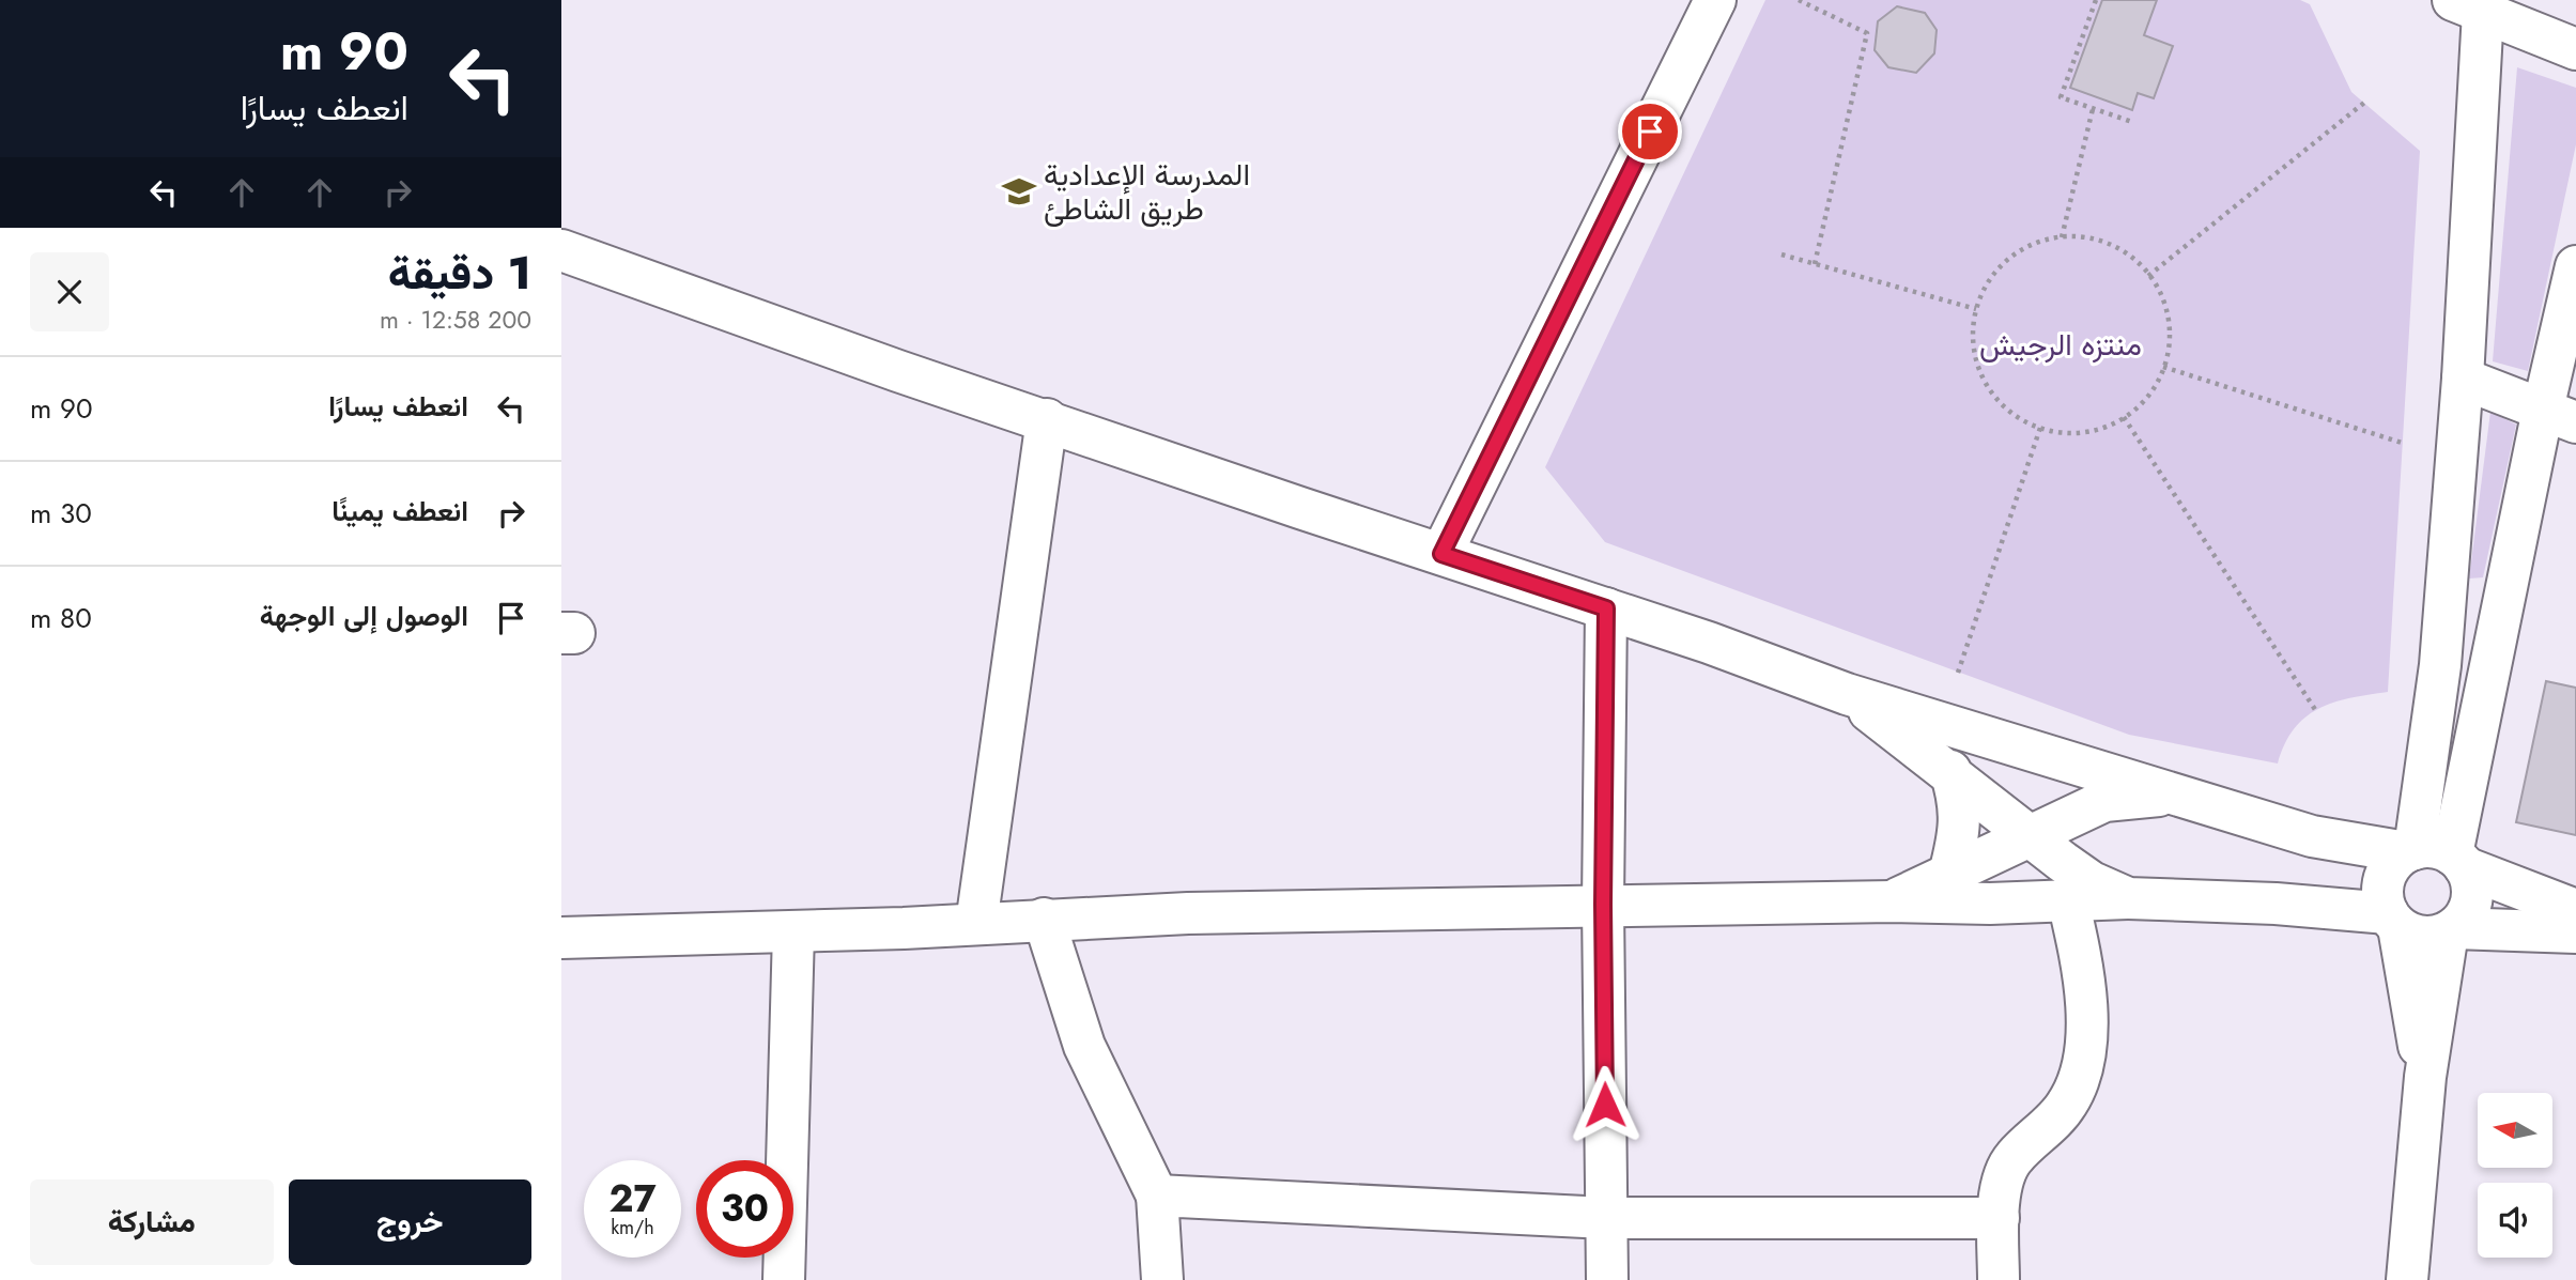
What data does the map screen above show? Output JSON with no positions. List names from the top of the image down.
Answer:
{
  "parks": ["منتزه الرجيش"],
  "places": {
    "school or university": ["المدرسة الإعدادية طريق الشاطئ"]
  },
  "north": "left",
  "page": {
    "turn": ["90 m", "انعطف يسارًا"],
    "heading": ["1 دقيقة", "200 m · 12:58"],
    "list": [
      {
        "name": "انعطف يسارًا",
        "value": "90 m"
      },
      {
        "name": "انعطف يمينًا",
        "value": "30 m"
      },
      {
        "name": "الوصول إلى الوجهة",
        "value": "80 m"
      }
    ],
    "speed": "27 km/h",
    "limit": "30",
    "buttons": ["خروج", "مشاركة"]
  }
}
